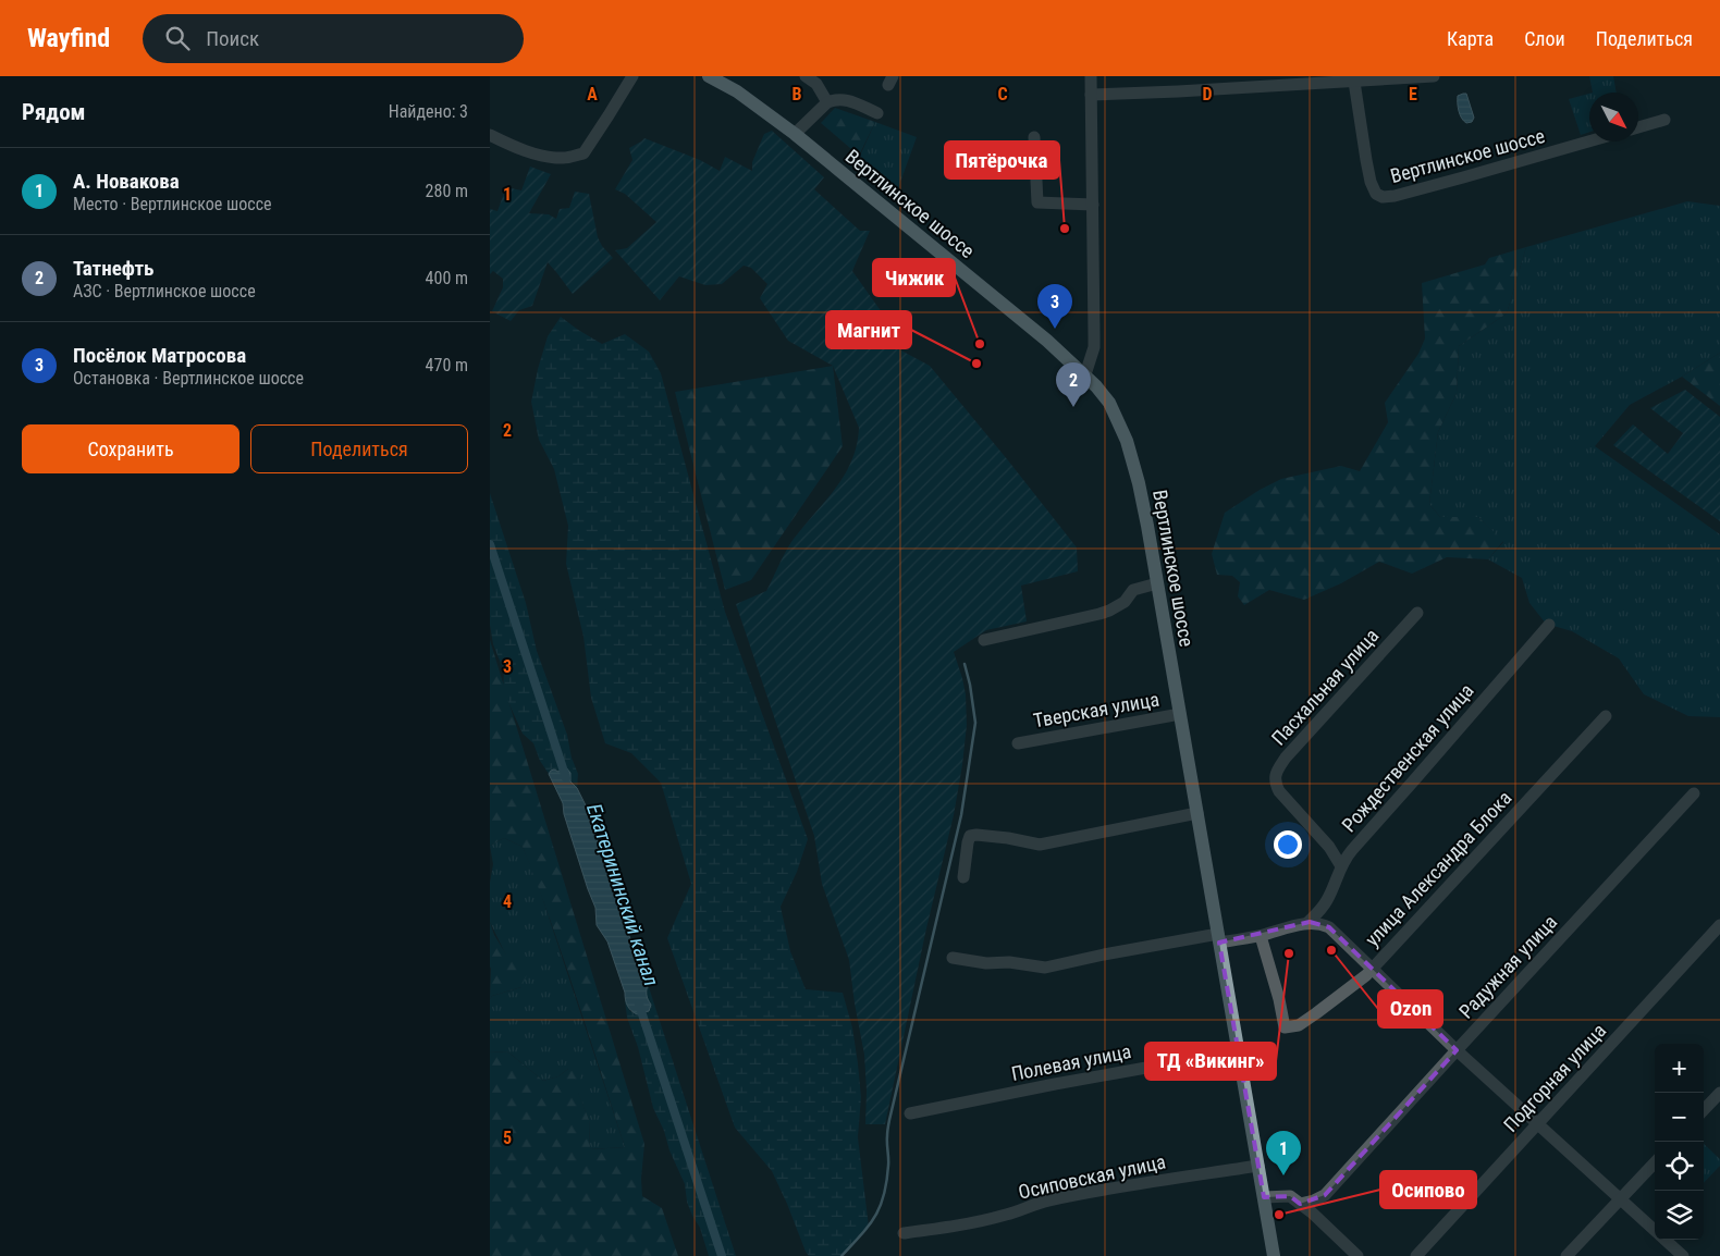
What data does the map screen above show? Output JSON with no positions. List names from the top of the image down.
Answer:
{
  "streets": {
    "main road": ["Вертлинское шоссе"],
    "street": [
      "Пасхальная улица",
      "Тверская улица",
      "Рождественская улица",
      "улица Александра Блока",
      "Радужная улица",
      "Полевая улица",
      "Подгорная улица",
      "Осиповская улица"
    ]
  },
  "crossings": [
    ["Вертлинское шоссе", "Тверская улица"],
    ["Вертлинское шоссе", "Полевая улица"],
    ["Вертлинское шоссе", "Осиповская улица"],
    ["Пасхальная улица", "Рождественская улица"]
  ],
  "water": ["Екатерининский канал"],
  "places": [
    "Пятёрочка",
    "Чижик",
    "Магнит",
    "Ozon",
    "ТД «Викинг»",
    "Осипово"
  ],
  "north": "bottom right",
  "page": {
    "header": "Wayfind",
    "search": "Поиск",
    "nav": ["Карта", "Слои", "Поделиться"],
    "heading": ["Рядом", "Найдено: 3"],
    "list": [
      {
        "mark": "1",
        "name": "А. Новакова",
        "note": "Место · Вертлинское шоссе",
        "value": "280 m"
      },
      {
        "mark": "2",
        "name": "Татнефть",
        "note": "АЗС · Вертлинское шоссе",
        "value": "400 m"
      },
      {
        "mark": "3",
        "name": "Посёлок Матросова",
        "note": "Остановка · Вертлинское шоссе",
        "value": "470 m"
      }
    ],
    "pins": ["3", "2", "1"],
    "buttons": ["Сохранить", "Поделиться"],
    "map_buttons": ["+", "−"]
  },
  "grid": {
    "columns": [
      "A",
      "B",
      "C",
      "D",
      "E"
    ],
    "rows": [
      "1",
      "2",
      "3",
      "4",
      "5"
    ]
  }
}
